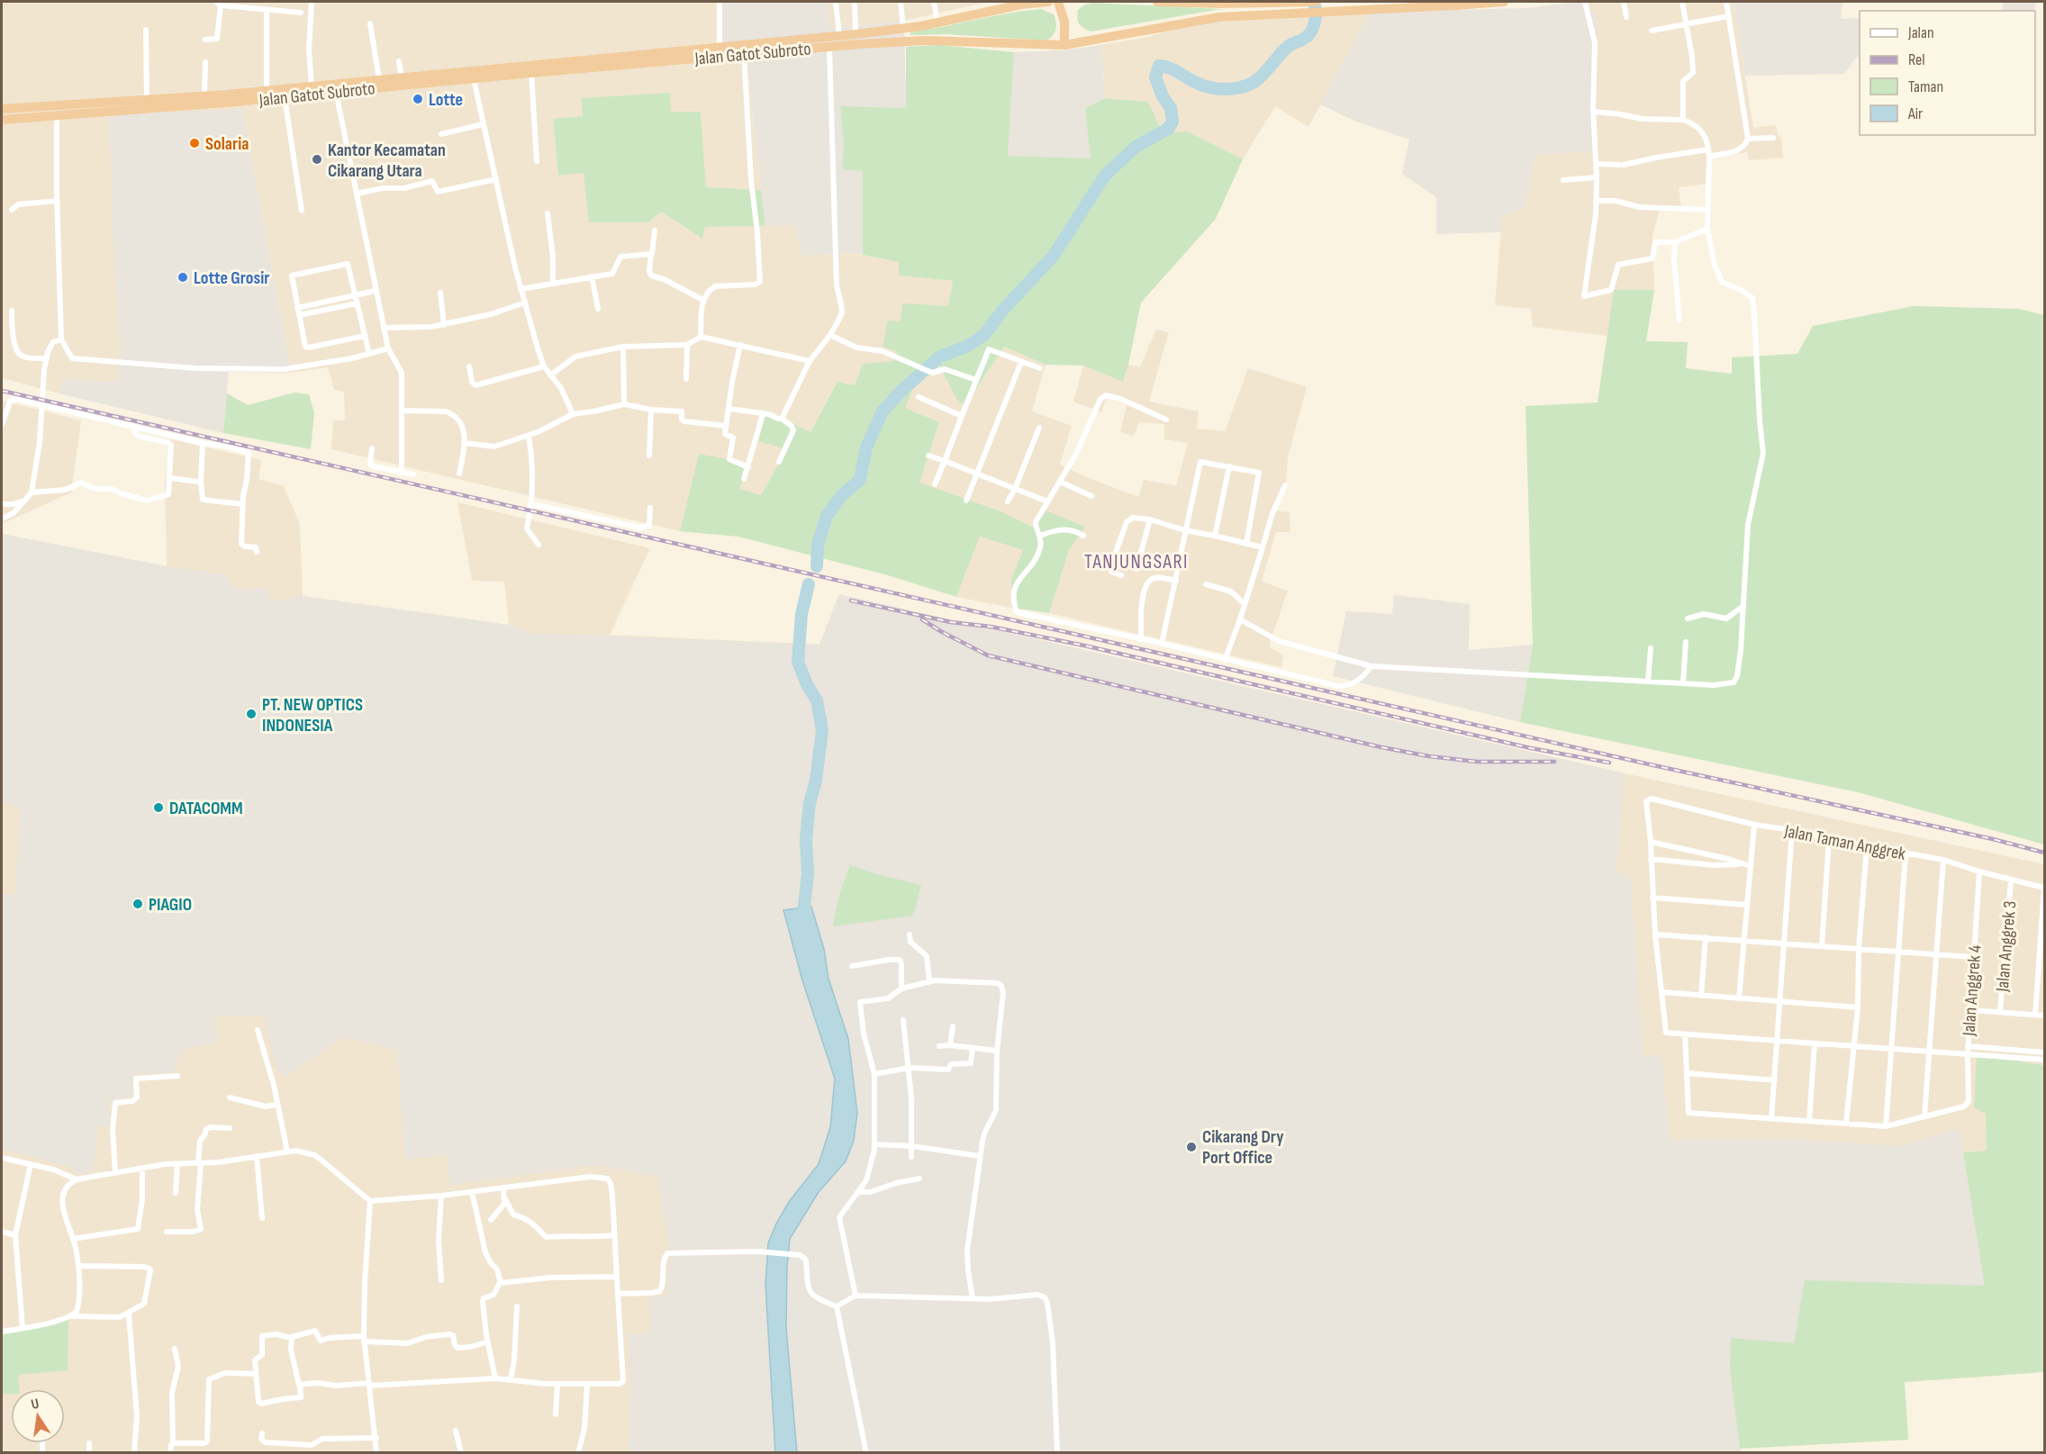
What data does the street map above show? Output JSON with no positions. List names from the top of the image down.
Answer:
{
  "streets": {
    "highway": ["Jalan Gatot Subroto"],
    "street": ["Jalan Taman Anggrek", "Jalan Anggrek 3", "Jalan Anggrek 4"]
  },
  "crossings": [
    ["Jalan Taman Anggrek", "Jalan Anggrek 3"],
    ["Jalan Taman Anggrek", "Jalan Anggrek 4"]
  ],
  "districts": ["TANJUNGSARI"],
  "places": [
    "Lotte",
    "Solaria",
    "Kantor Kecamatan Cikarang Utara",
    "Lotte Grosir",
    "PT. NEW OPTICS INDONESIA",
    "DATACOMM",
    "PIAGIO",
    "Cikarang Dry Port Office"
  ],
  "legend": [
    "Jalan",
    "Rel",
    "Taman",
    "Air"
  ],
  "north": "top"
}
